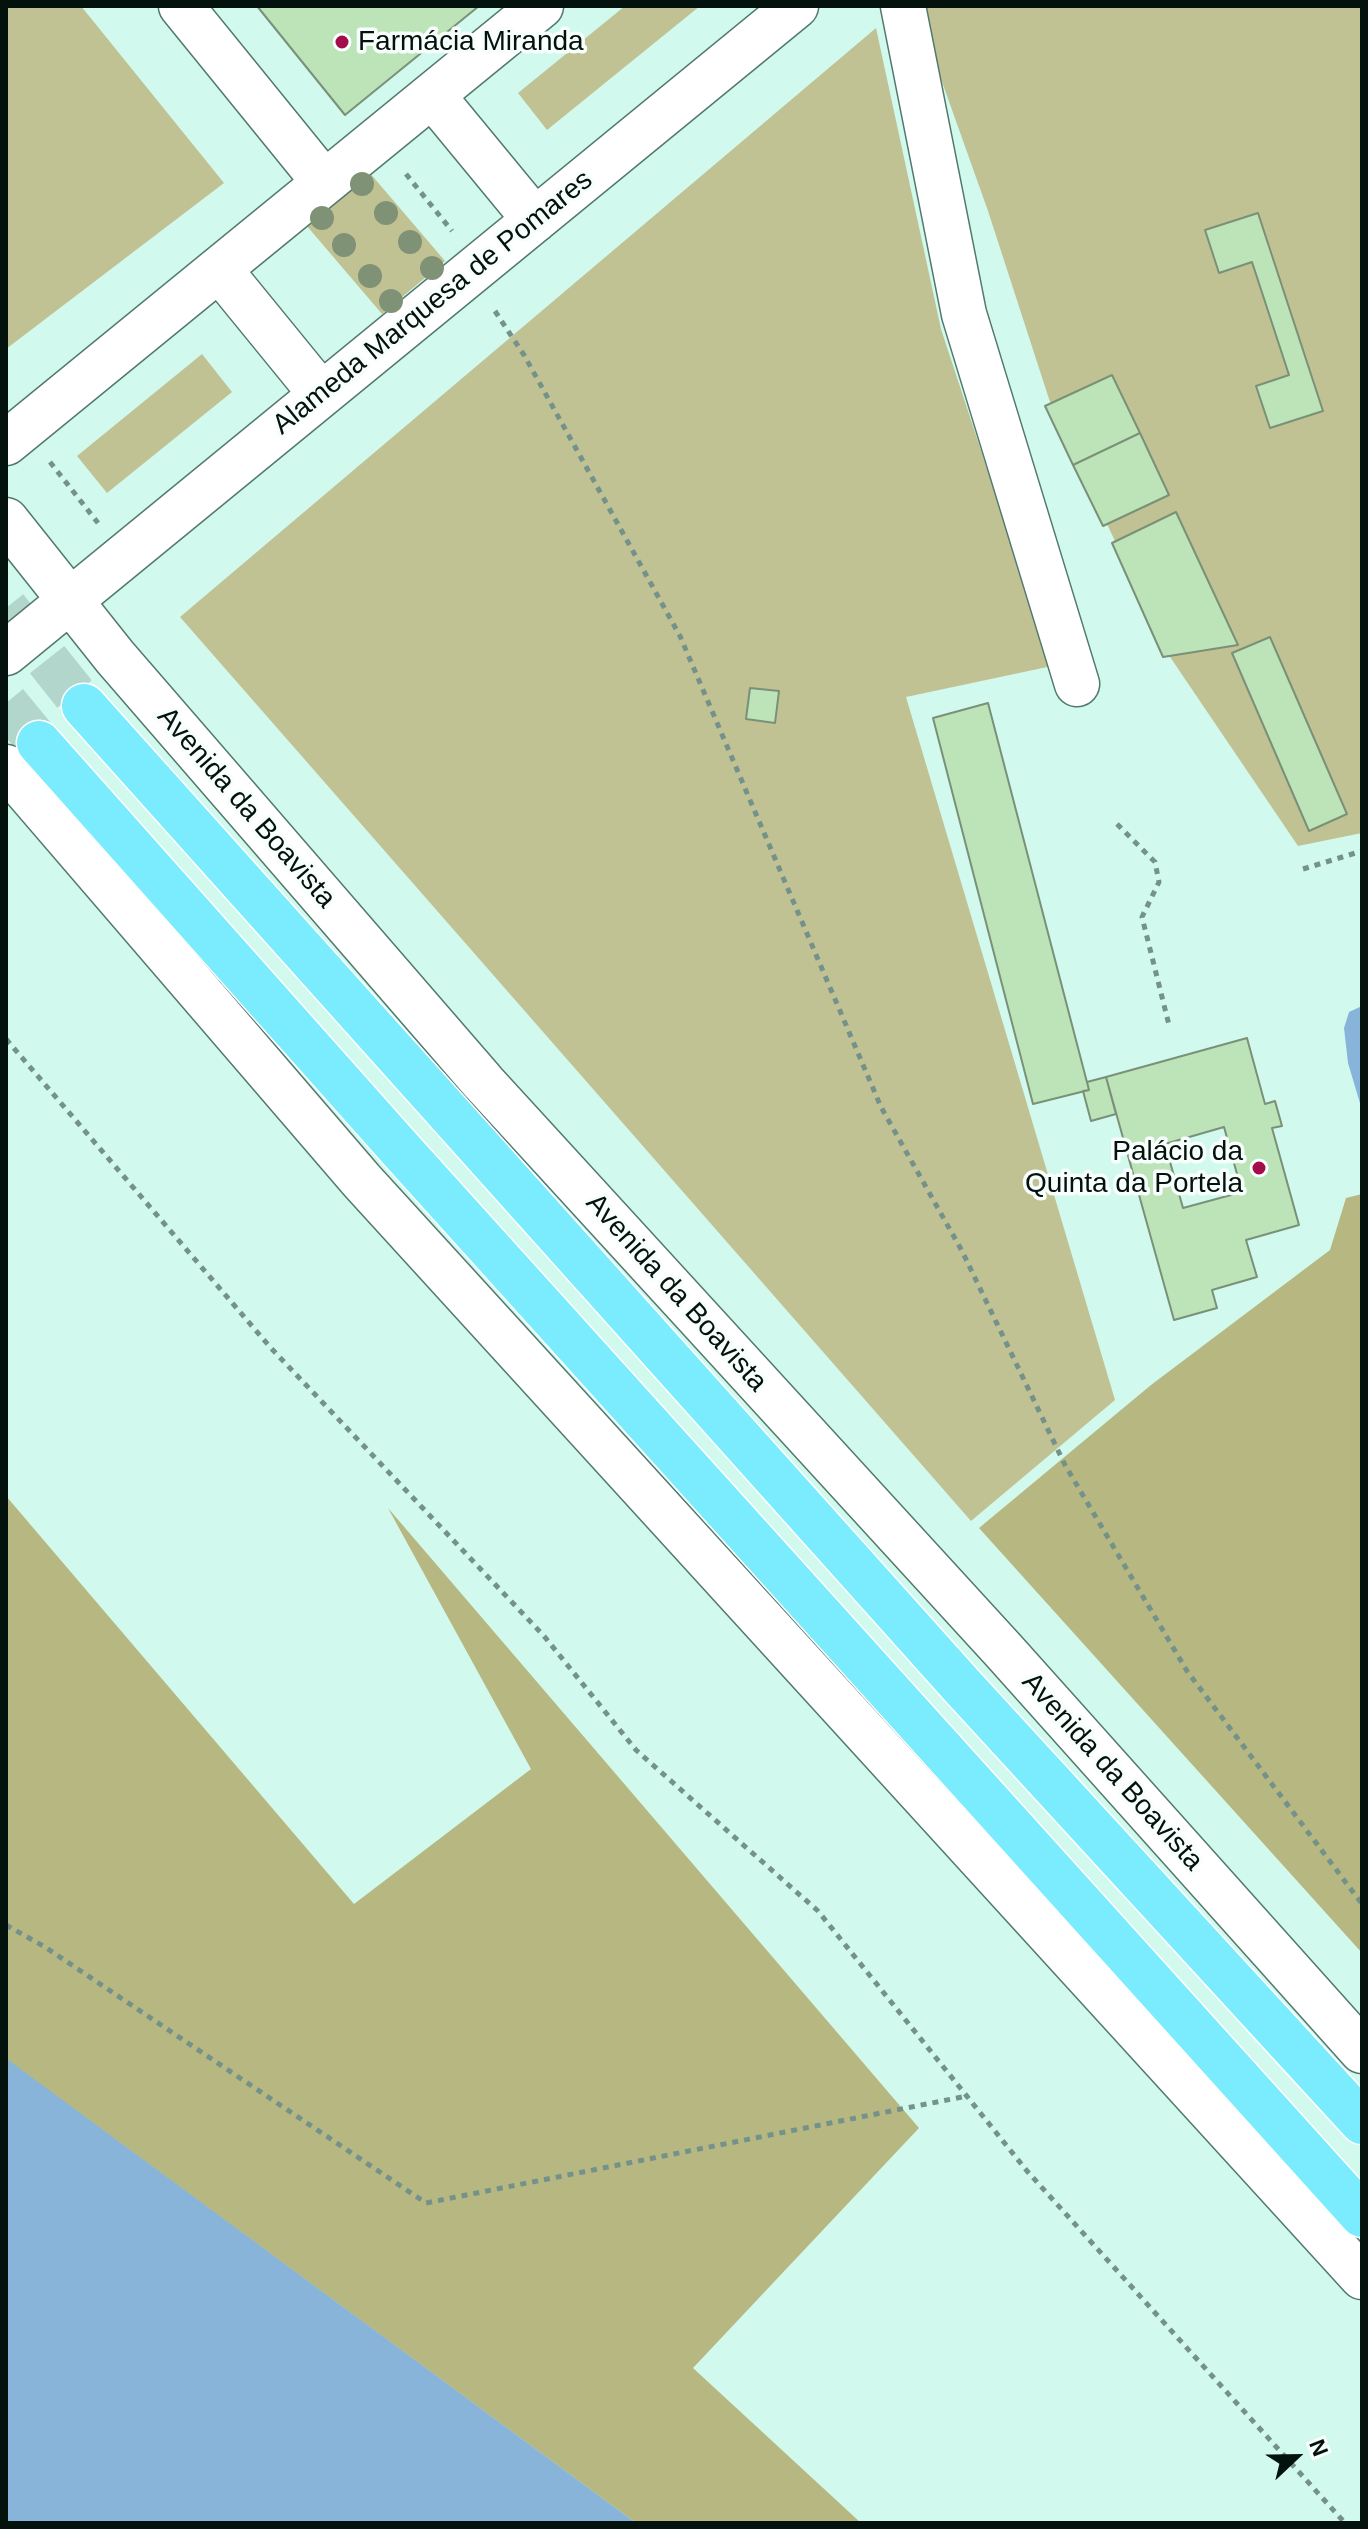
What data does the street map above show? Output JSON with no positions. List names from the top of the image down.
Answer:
{
  "streets": {
    "highway": ["Avenida da Boavista"],
    "street": ["Alameda Marquesa de Pomares"]
  },
  "crossings": [
    ["Alameda Marquesa de Pomares", "Avenida da Boavista"]
  ],
  "places": ["Farmácia Miranda", "Palácio da Quinta da Portela"],
  "north": "right"
}
